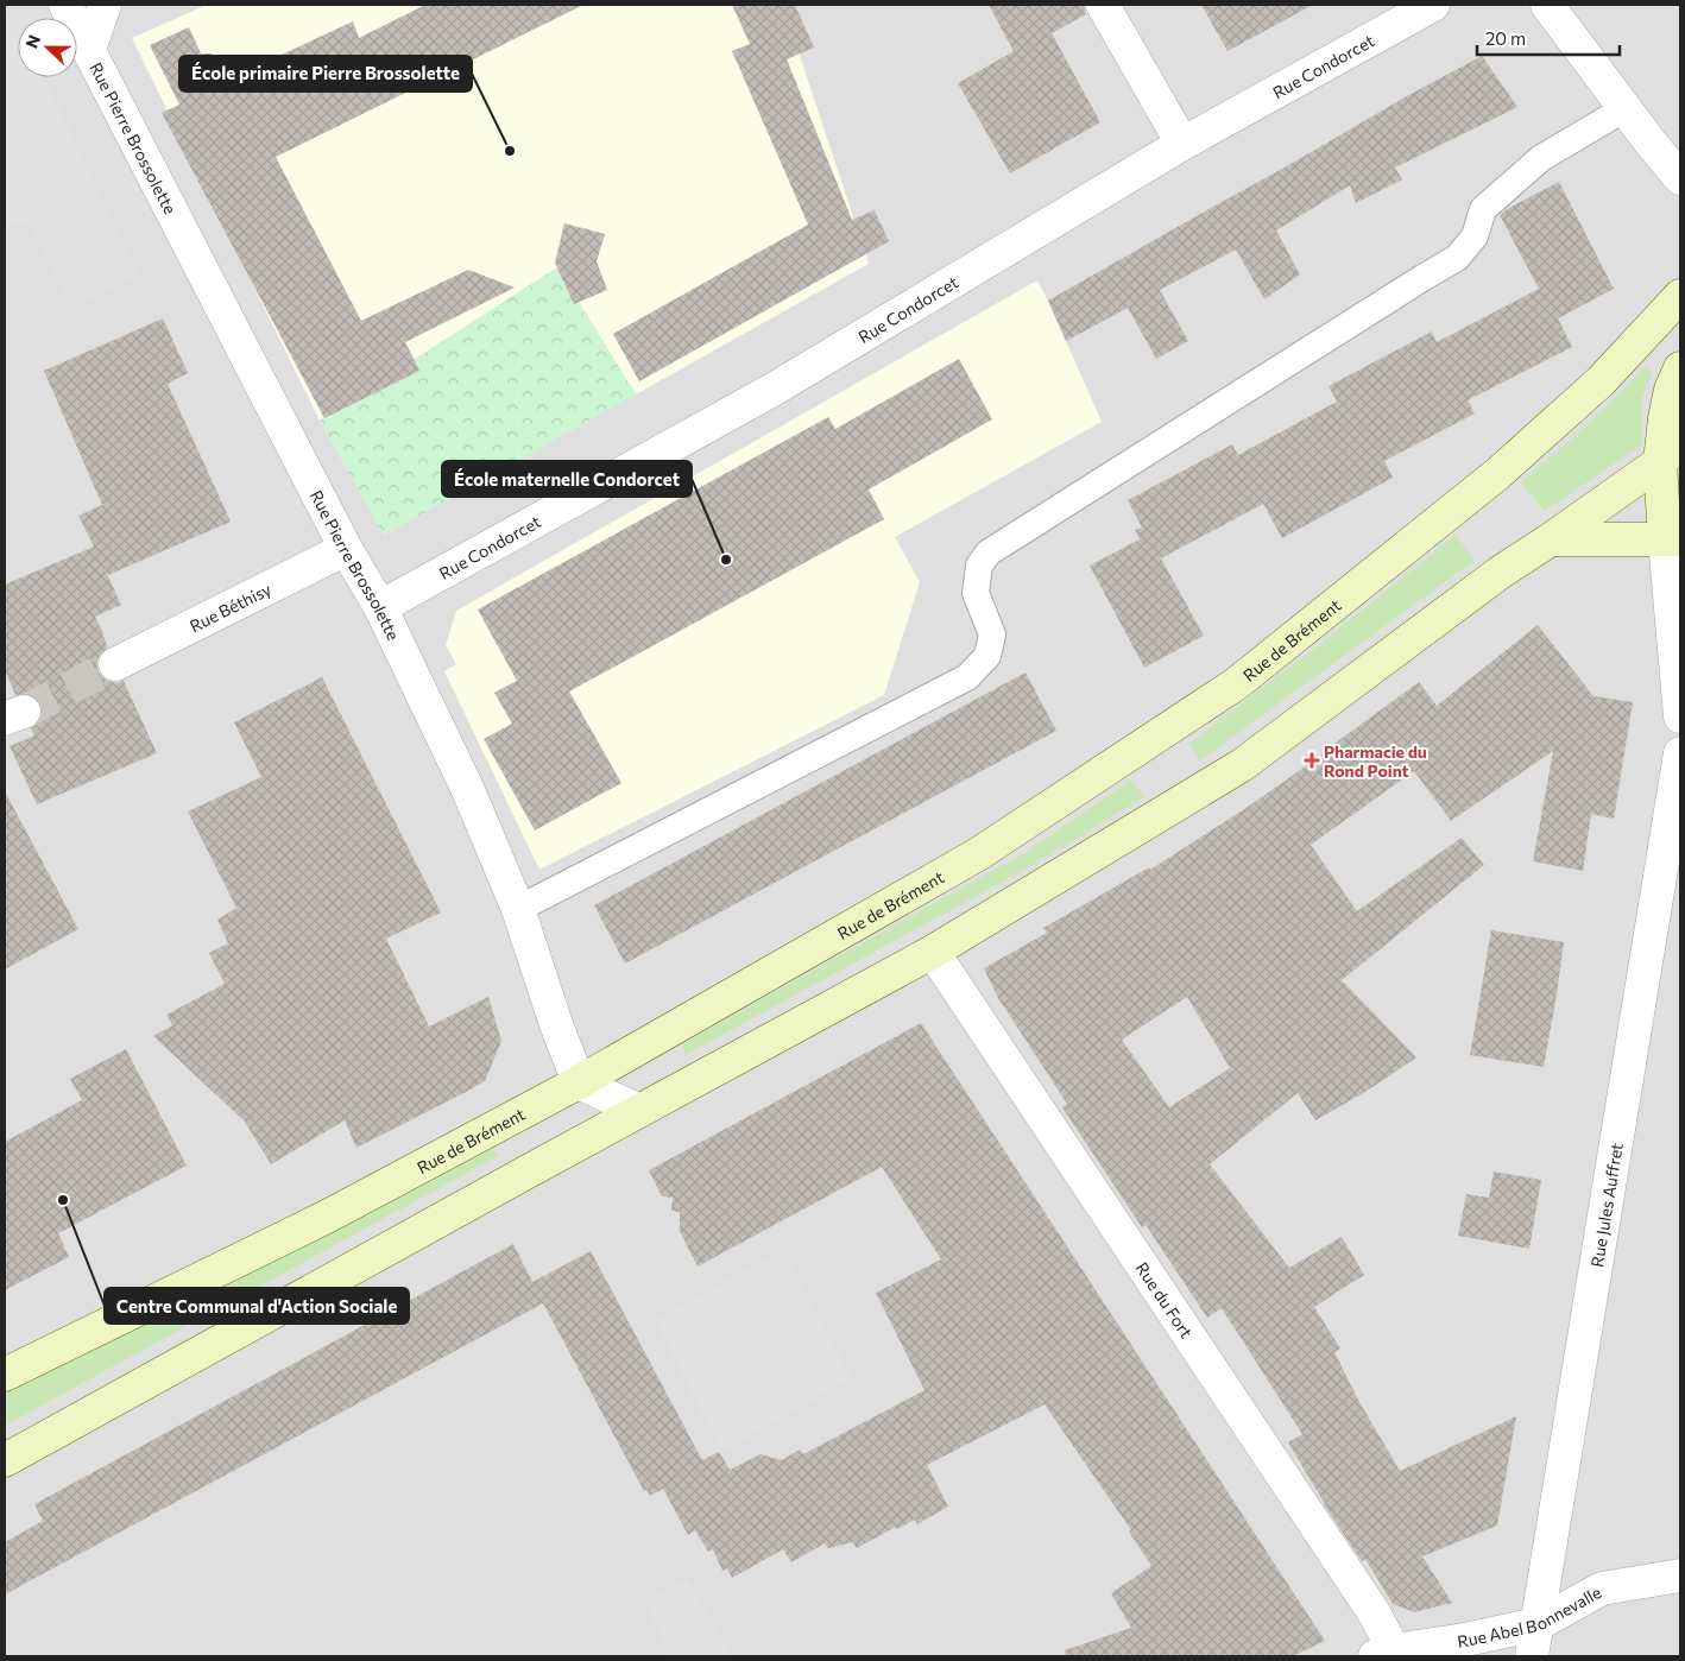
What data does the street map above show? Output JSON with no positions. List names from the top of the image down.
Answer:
{
  "streets": {
    "main road": ["Rue de Brément"],
    "street": [
      "Rue Condorcet",
      "Rue Pierre Brossolette",
      "Rue Béthisy",
      "Rue Jules Auffret",
      "Rue du Fort",
      "Rue Abel Bonnevalle"
    ]
  },
  "crossings": [
    ["Rue Condorcet", "Rue Pierre Brossolette"],
    ["Rue Pierre Brossolette", "Rue Béthisy"],
    ["Rue Pierre Brossolette", "Rue de Brément"],
    ["Rue Jules Auffret", "Rue Abel Bonnevalle"],
    ["Rue du Fort", "Rue Abel Bonnevalle"]
  ],
  "places": {
    "other": ["École primaire Pierre Brossolette", "École maternelle Condorcet", "Centre Communal d'Action Sociale"],
    "health": ["Pharmacie du Rond Point"]
  },
  "scale_bar": "20 m",
  "north": "left"
}
